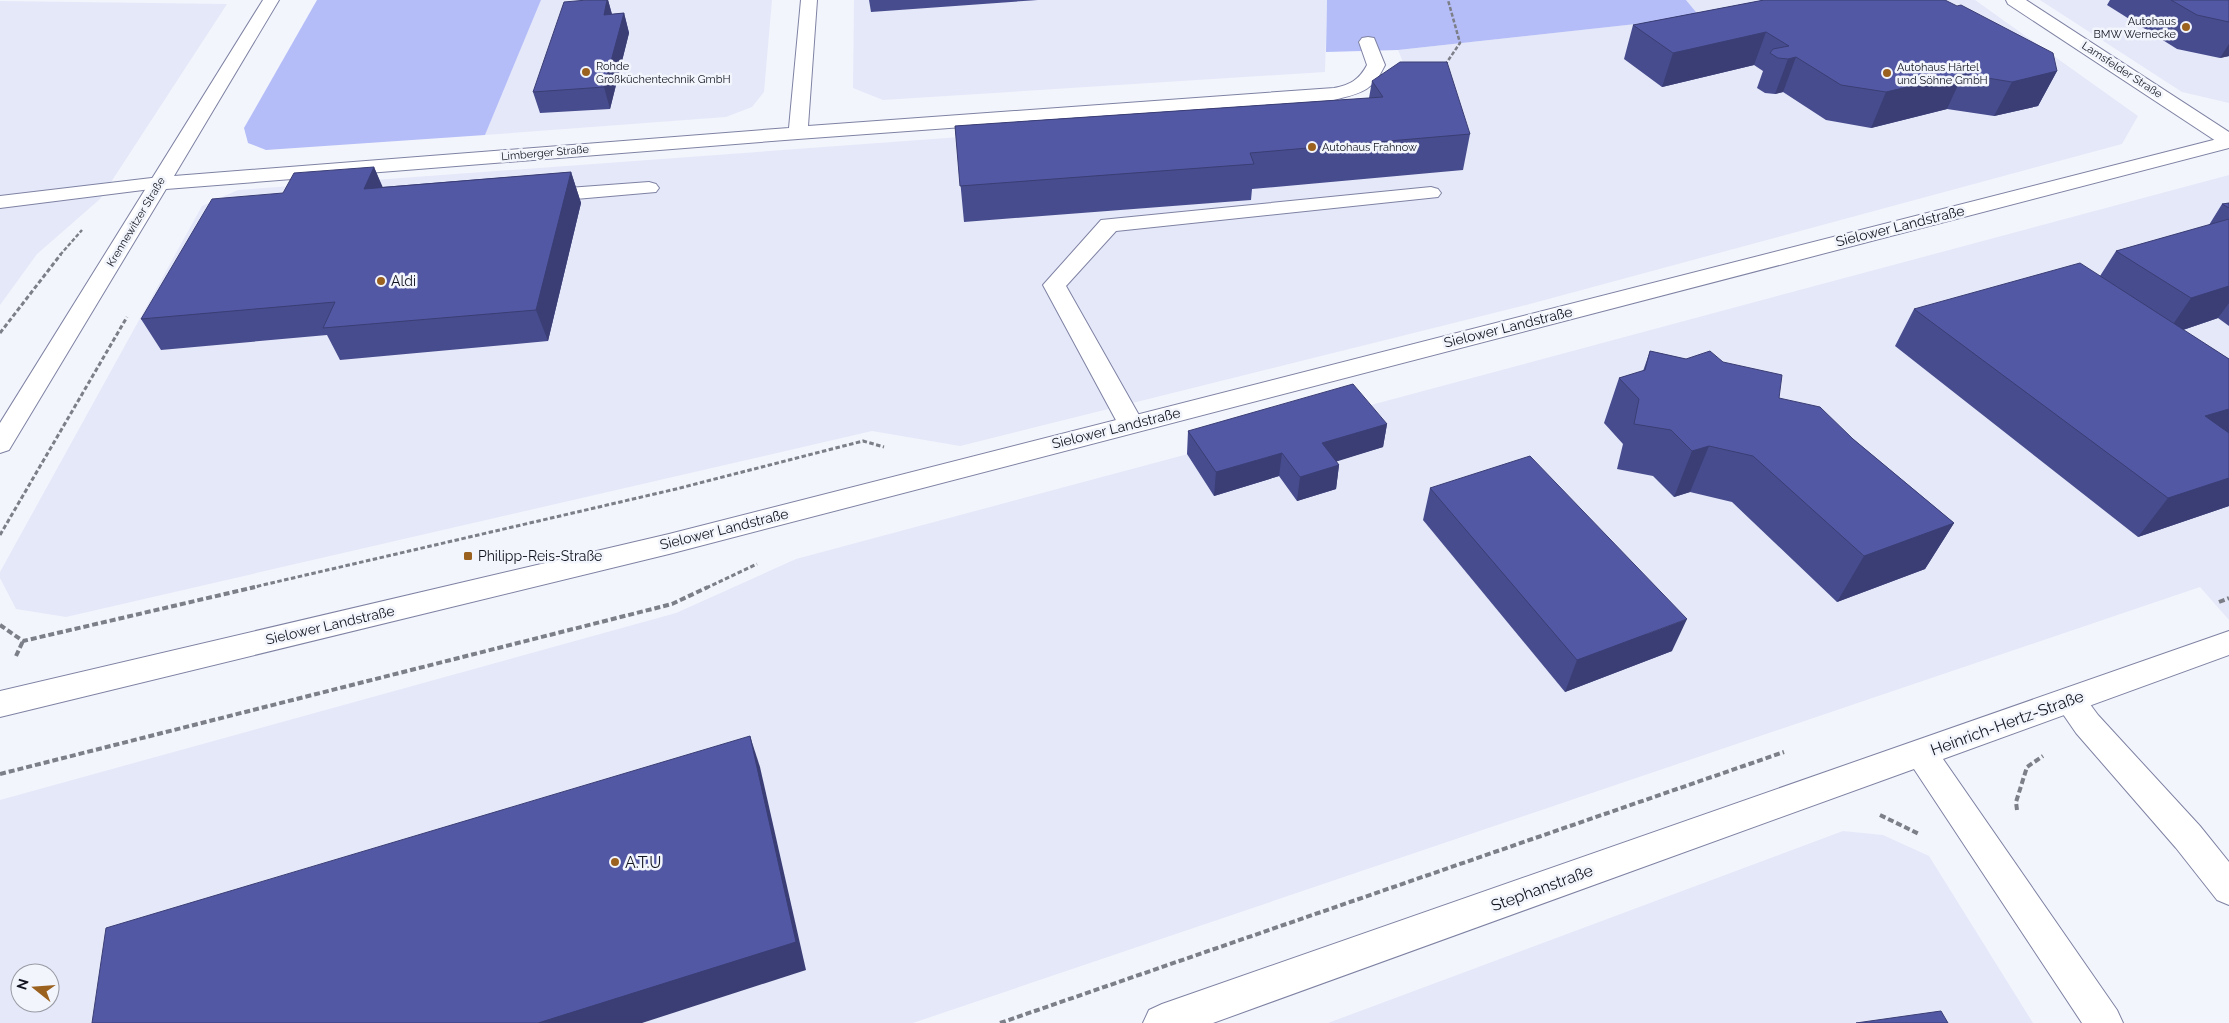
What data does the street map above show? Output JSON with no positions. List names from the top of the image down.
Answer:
{
  "streets": {
    "street": [
      "Lamsfelder Straße",
      "Limberger Straße",
      "Krennewitzer Straße",
      "Sielower Landstraße",
      "Heinrich-Hertz-Straße",
      "Stephanstraße"
    ]
  },
  "crossings": [
    ["Lamsfelder Straße", "Sielower Landstraße"],
    ["Limberger Straße", "Krennewitzer Straße"],
    ["Heinrich-Hertz-Straße", "Stephanstraße"]
  ],
  "places": {
    "other": [
      "Autohaus BMW Wernecke",
      "Rohde Großküchentechnik GmbH",
      "Autohaus Härtel und Söhne GmbH",
      "Autohaus Frahnow",
      "Aldi",
      "A.T.U"
    ],
    "transit": ["Philipp-Reis-Straße"]
  },
  "north": "left"
}
